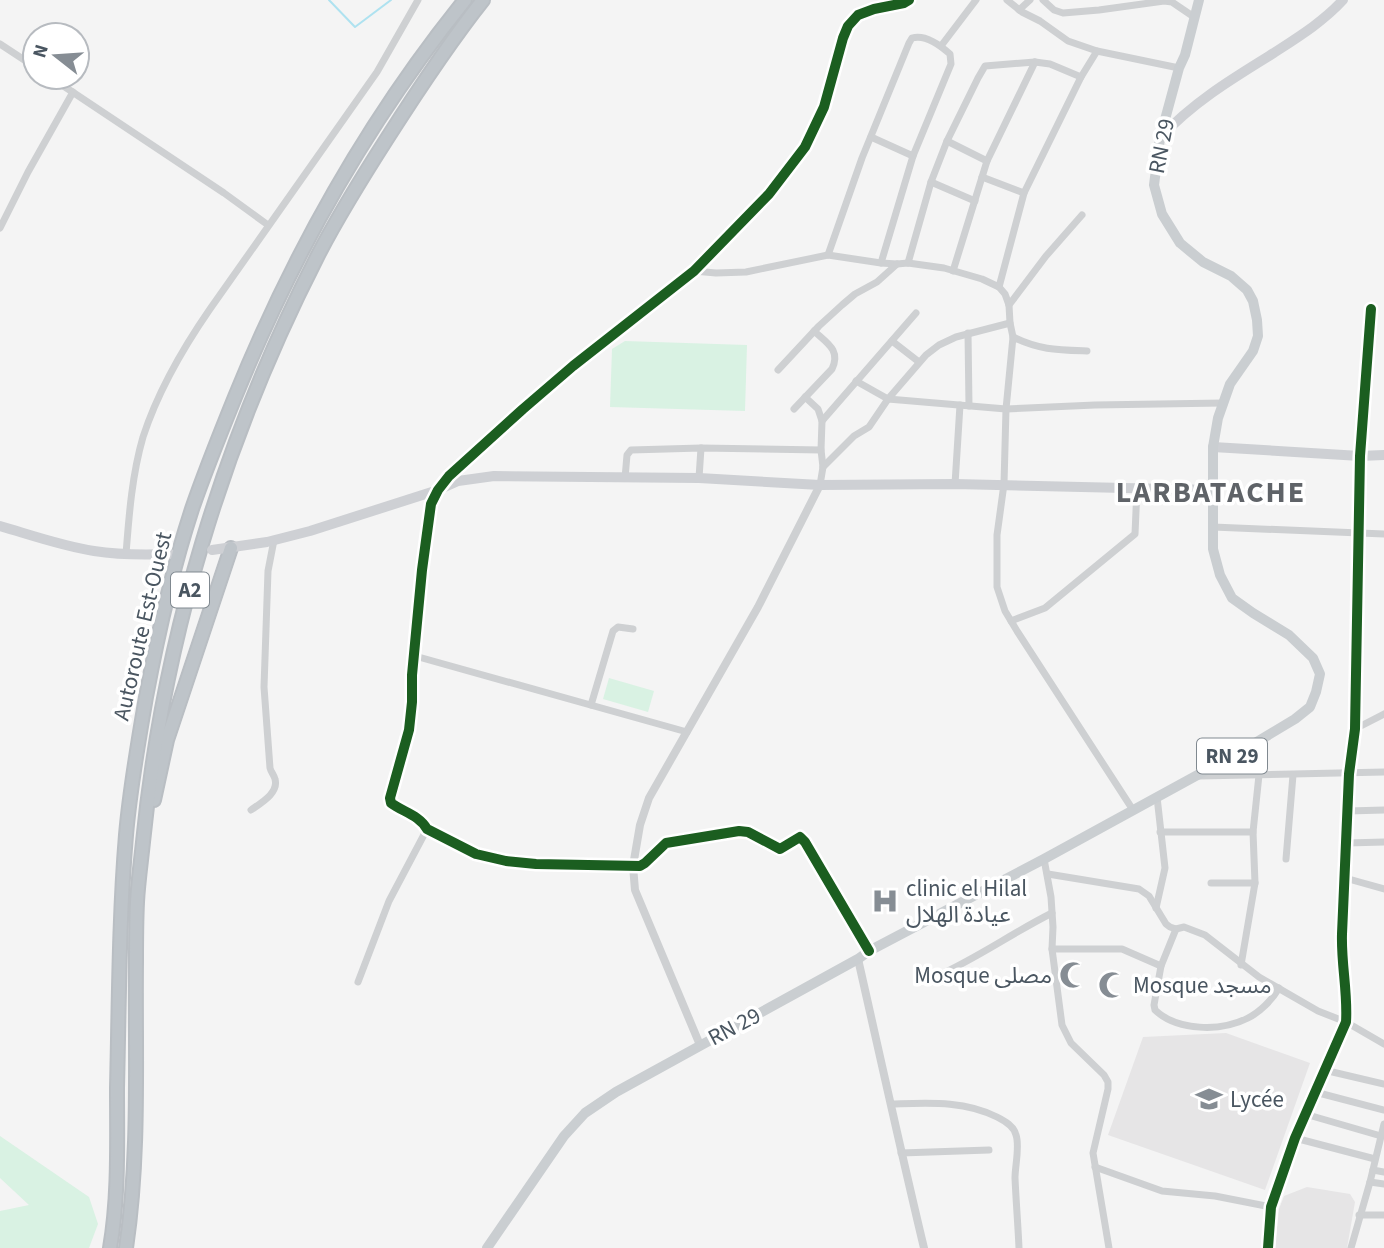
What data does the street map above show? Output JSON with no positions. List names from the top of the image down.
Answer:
{
  "streets": {
    "highway": ["A2", "Autoroute Est-Ouest"],
    "main road": ["RN 29"]
  },
  "districts": ["LARBATACHE"],
  "places": {
    "hospital": ["clinic el Hilal عيادة الهلال"],
    "mosque": ["Mosque مصلى", "Mosque مسجد"],
    "school or university": ["Lycée"]
  },
  "north": "left"
}
